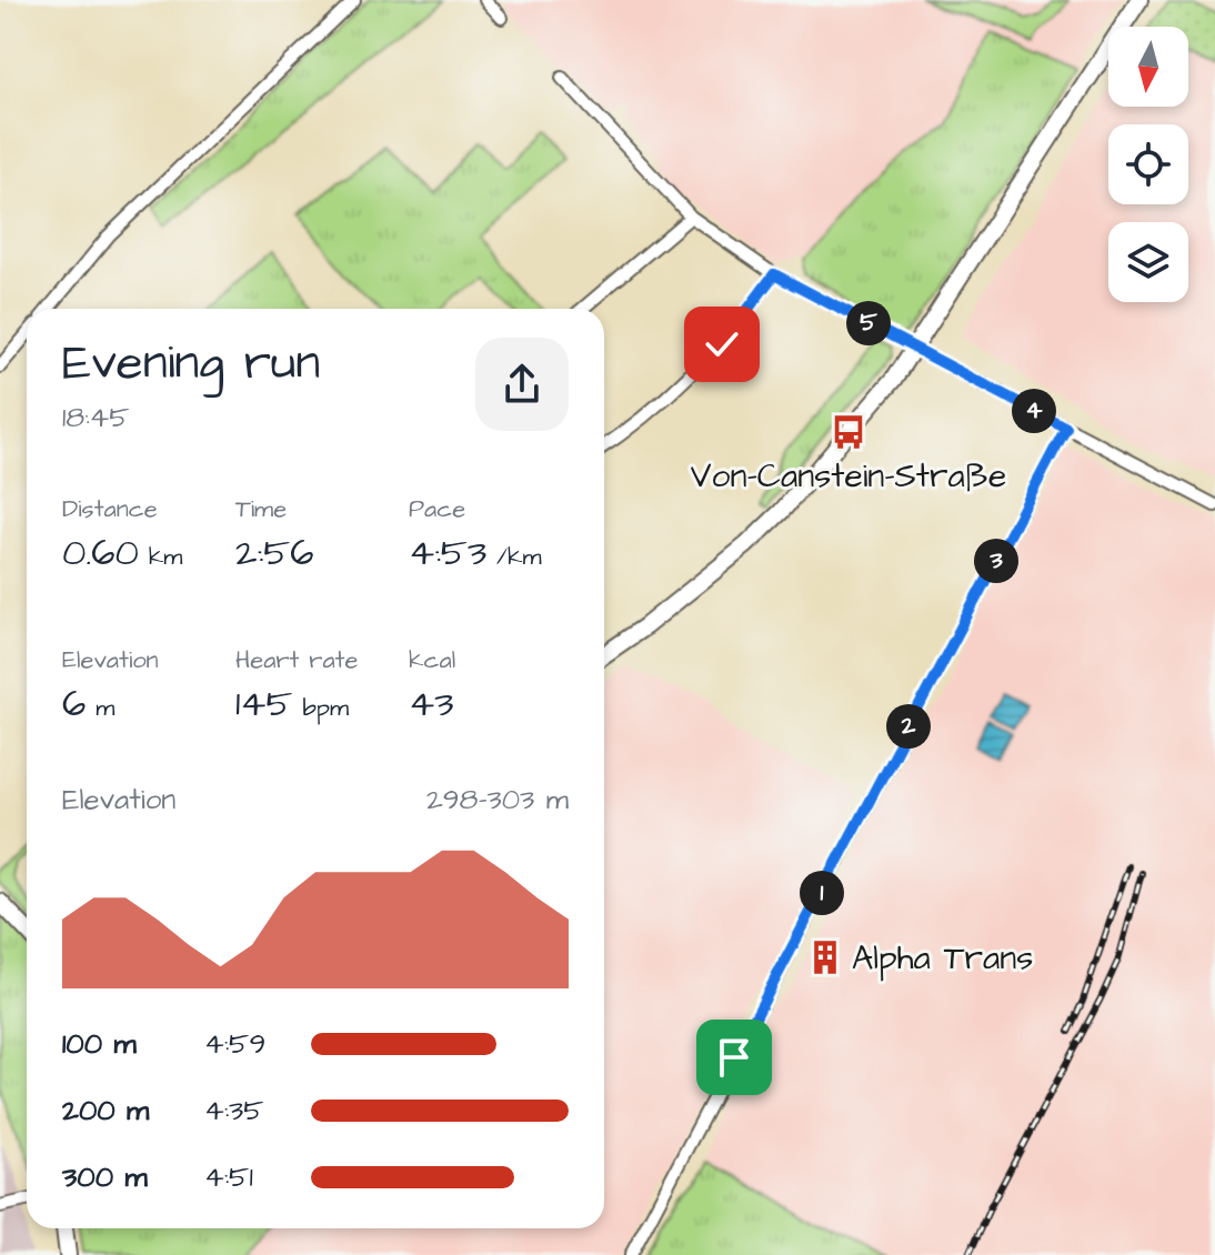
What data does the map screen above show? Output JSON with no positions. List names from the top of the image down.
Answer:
{
  "places": {
    "bus stop": ["Von-Canstein-Straße"],
    "building": ["Alpha Trans"]
  },
  "north": "bottom",
  "page": {
    "pins": [
      "5",
      "4",
      "3",
      "2",
      "1"
    ],
    "heading": ["Evening run", "18:45"],
    "stats": [
      ["Distance", "0.60 km"],
      ["Time", "2:56"],
      ["Pace", "4:53 /km"],
      ["Elevation", "6 m"],
      ["Heart rate", "145 bpm"],
      ["kcal", "43"]
    ],
    "chart": ["Elevation", "298–303 m"],
    "list": [
      {
        "name": "100 m",
        "note": "4:59"
      },
      {
        "name": "200 m",
        "note": "4:35"
      },
      {
        "name": "300 m",
        "note": "4:51"
      }
    ]
  }
}
